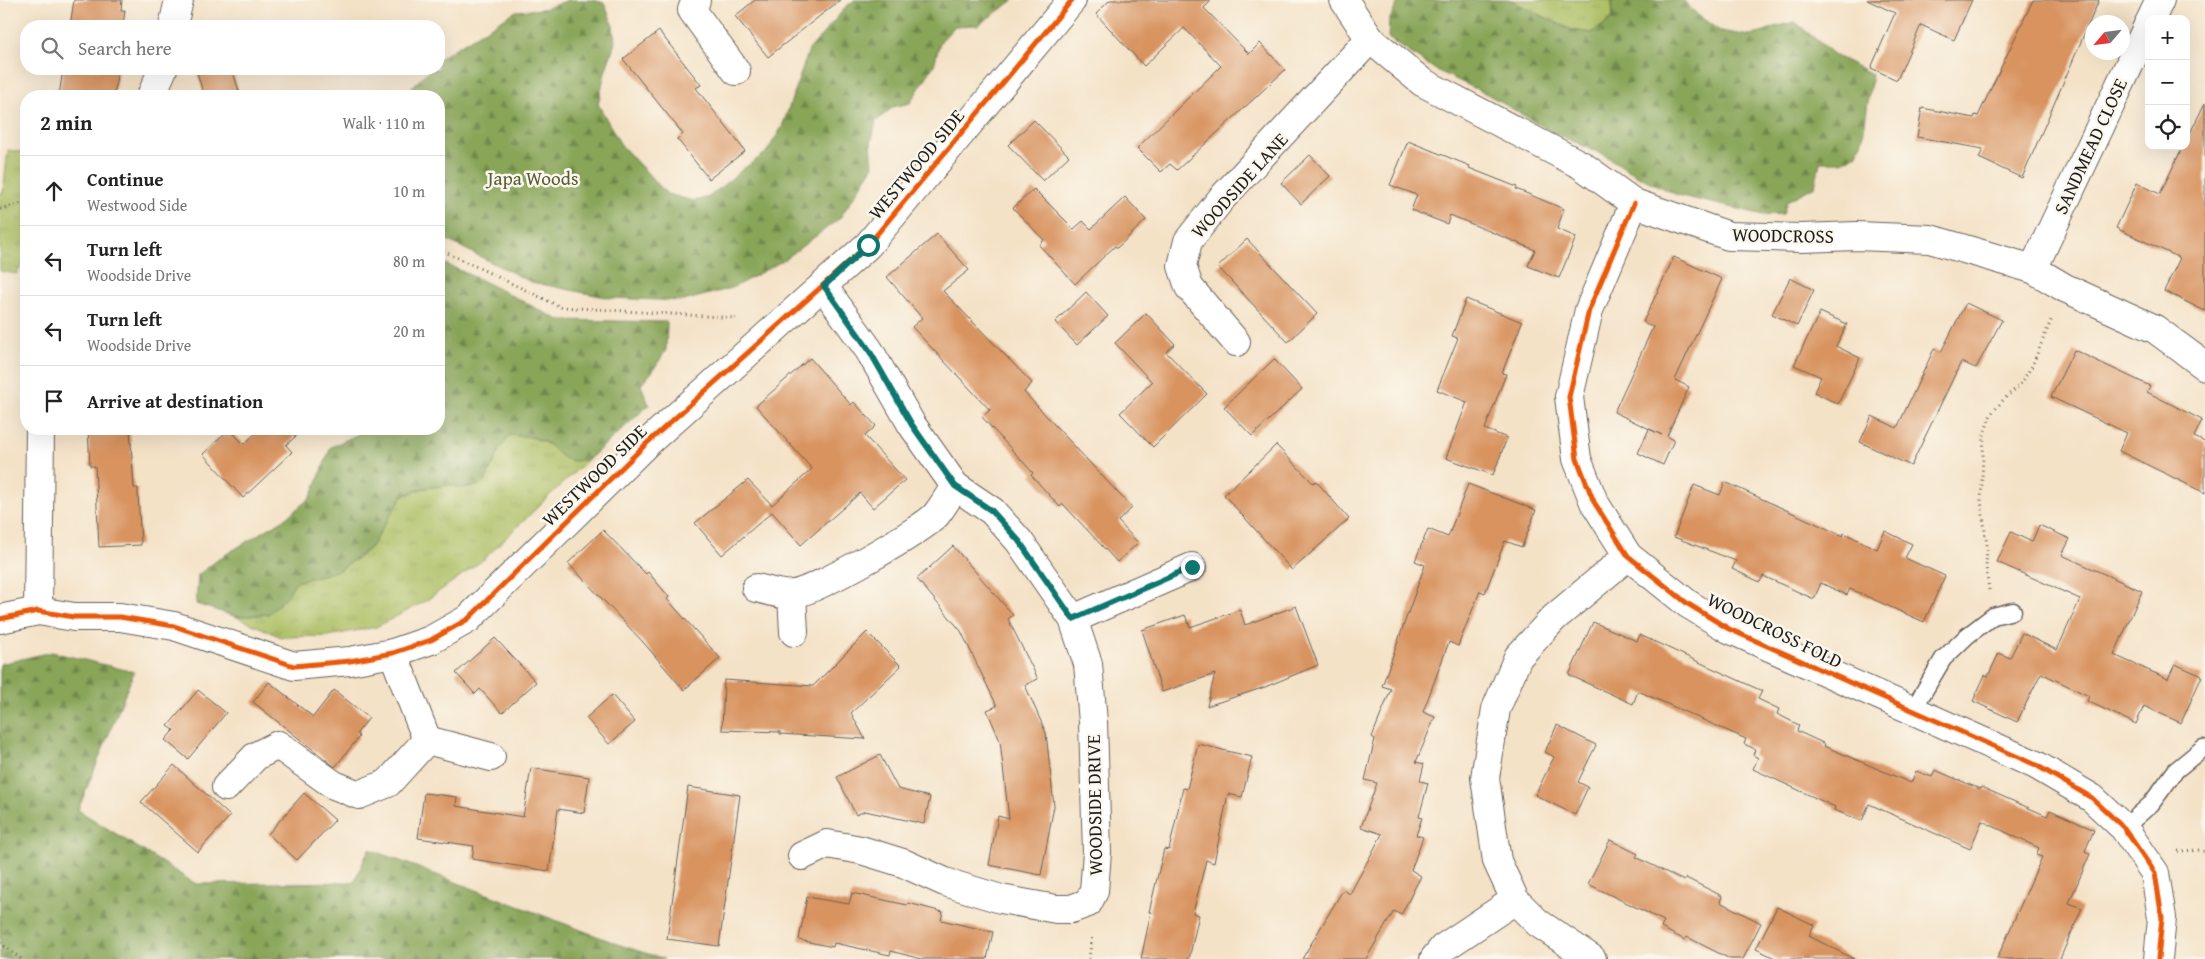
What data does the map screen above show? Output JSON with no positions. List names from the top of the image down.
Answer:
{
  "streets": {
    "street": [
      "SANDMEAD CLOSE",
      "WESTWOOD SIDE",
      "WOODSIDE LANE",
      "WOODCROSS",
      "WOODCROSS FOLD",
      "WOODSIDE DRIVE"
    ]
  },
  "crossings": [
    ["SANDMEAD CLOSE", "WOODCROSS"],
    ["WESTWOOD SIDE", "WOODSIDE DRIVE"],
    ["WOODSIDE LANE", "WOODCROSS"],
    ["WOODCROSS", "WOODCROSS FOLD"]
  ],
  "parks": ["Japa Woods"],
  "north": "bottom left",
  "page": {
    "map_buttons": ["+", "−"],
    "search": "Search here",
    "heading": ["2 min", "Walk · 110 m"],
    "list": [
      ["Continue", "Westwood Side", "10 m"],
      ["Turn left", "Woodside Drive", "80 m"],
      ["Turn left", "Woodside Drive", "20 m"],
      "Arrive at destination"
    ]
  }
}
